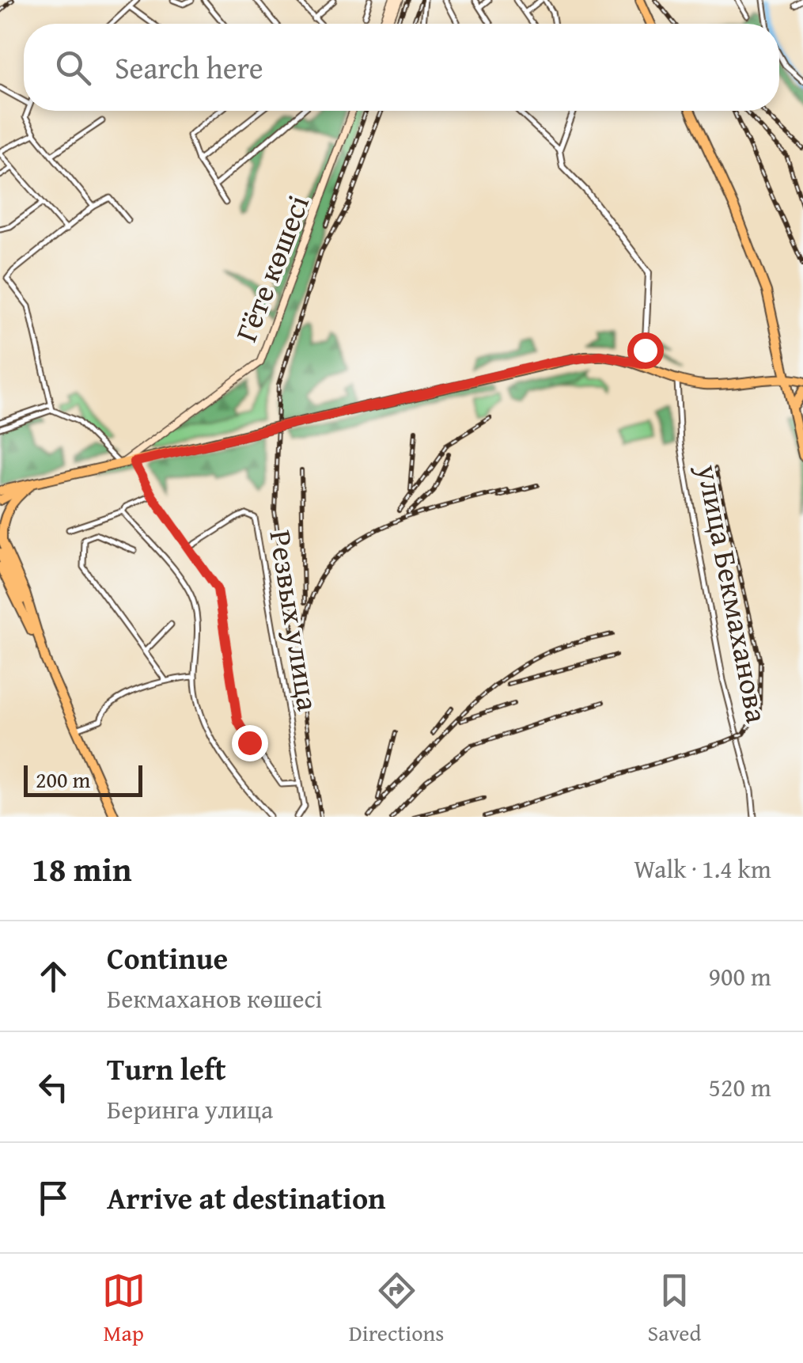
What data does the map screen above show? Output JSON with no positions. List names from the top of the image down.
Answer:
{
  "streets": {
    "main road": ["Гёте көшесі"],
    "street": ["улица Бекмаханова", "Резвых улица"]
  },
  "scale_bar": "200 m",
  "page": {
    "search": "Search here",
    "scale": "200 m",
    "heading": ["18 min", "Walk · 1.4 km"],
    "list": [
      ["Continue", "Бекмаханов көшесі", "900 m"],
      ["Turn left", "Беринга улица", "520 m"],
      "Arrive at destination"
    ],
    "nav": ["Map", "Directions", "Saved"]
  }
}
